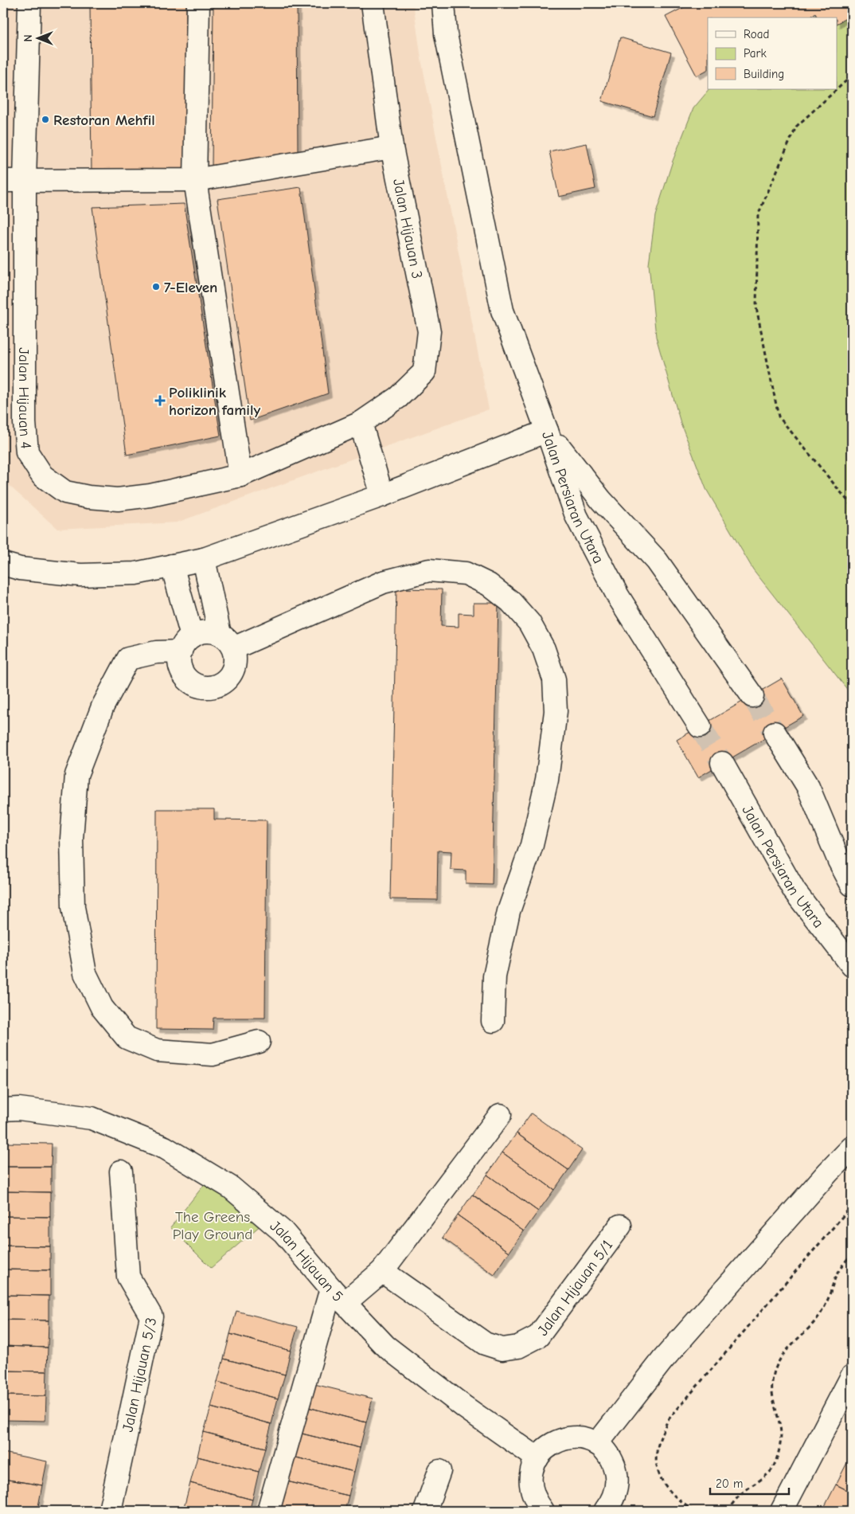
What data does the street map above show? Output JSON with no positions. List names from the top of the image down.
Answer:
{
  "streets": {
    "street": [
      "Jalan Hijauan 3",
      "Jalan Hijauan 4",
      "Jalan Persiaran Utara",
      "Jalan Hijauan 5",
      "Jalan Hijauan 5/1",
      "Jalan Hijauan 5/3"
    ]
  },
  "crossings": [
    ["Jalan Hijauan 3", "Jalan Hijauan 4"]
  ],
  "parks": ["The Greens Play Ground"],
  "places": {
    "other": ["Restoran Mehfil", "7-Eleven"],
    "health": ["Poliklinik horizon family"]
  },
  "legend": ["Road", "Park", "Building"],
  "scale_bar": "20 m",
  "north": "left"
}
